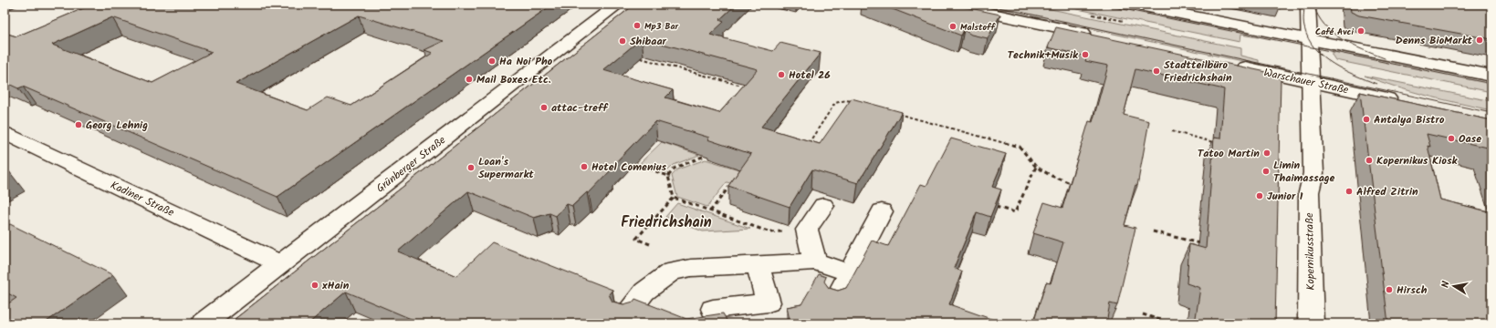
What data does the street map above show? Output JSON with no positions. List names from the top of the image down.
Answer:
{
  "streets": {
    "street": [
      "Warschauer Straße",
      "Grünberger Straße",
      "Kadiner Straße",
      "Kopernikusstraße"
    ]
  },
  "crossings": [
    ["Warschauer Straße", "Kopernikusstraße"],
    ["Grünberger Straße", "Kadiner Straße"]
  ],
  "districts": ["Friedrichshain"],
  "places": [
    "Mp3 Bar",
    "Malstoff",
    "Café Avci",
    "Denns BioMarkt",
    "Shibaar",
    "Technik+Musik",
    "Ha Noi Pho",
    "Stadtteilbüro Friedrichshain",
    "Hotel 26",
    "Mail Boxes Etc.",
    "attac-treff",
    "Antalya Bistro",
    "Georg Lehnig",
    "Oase",
    "Tatoo Martin",
    "Kopernikus Kiosk",
    "Hotel Comenius",
    "Loan's Supermarkt",
    "Limin Thaimassage",
    "Alfred Zitrin",
    "Junior 1",
    "xHain",
    "Hirsch"
  ],
  "north": "left"
}
